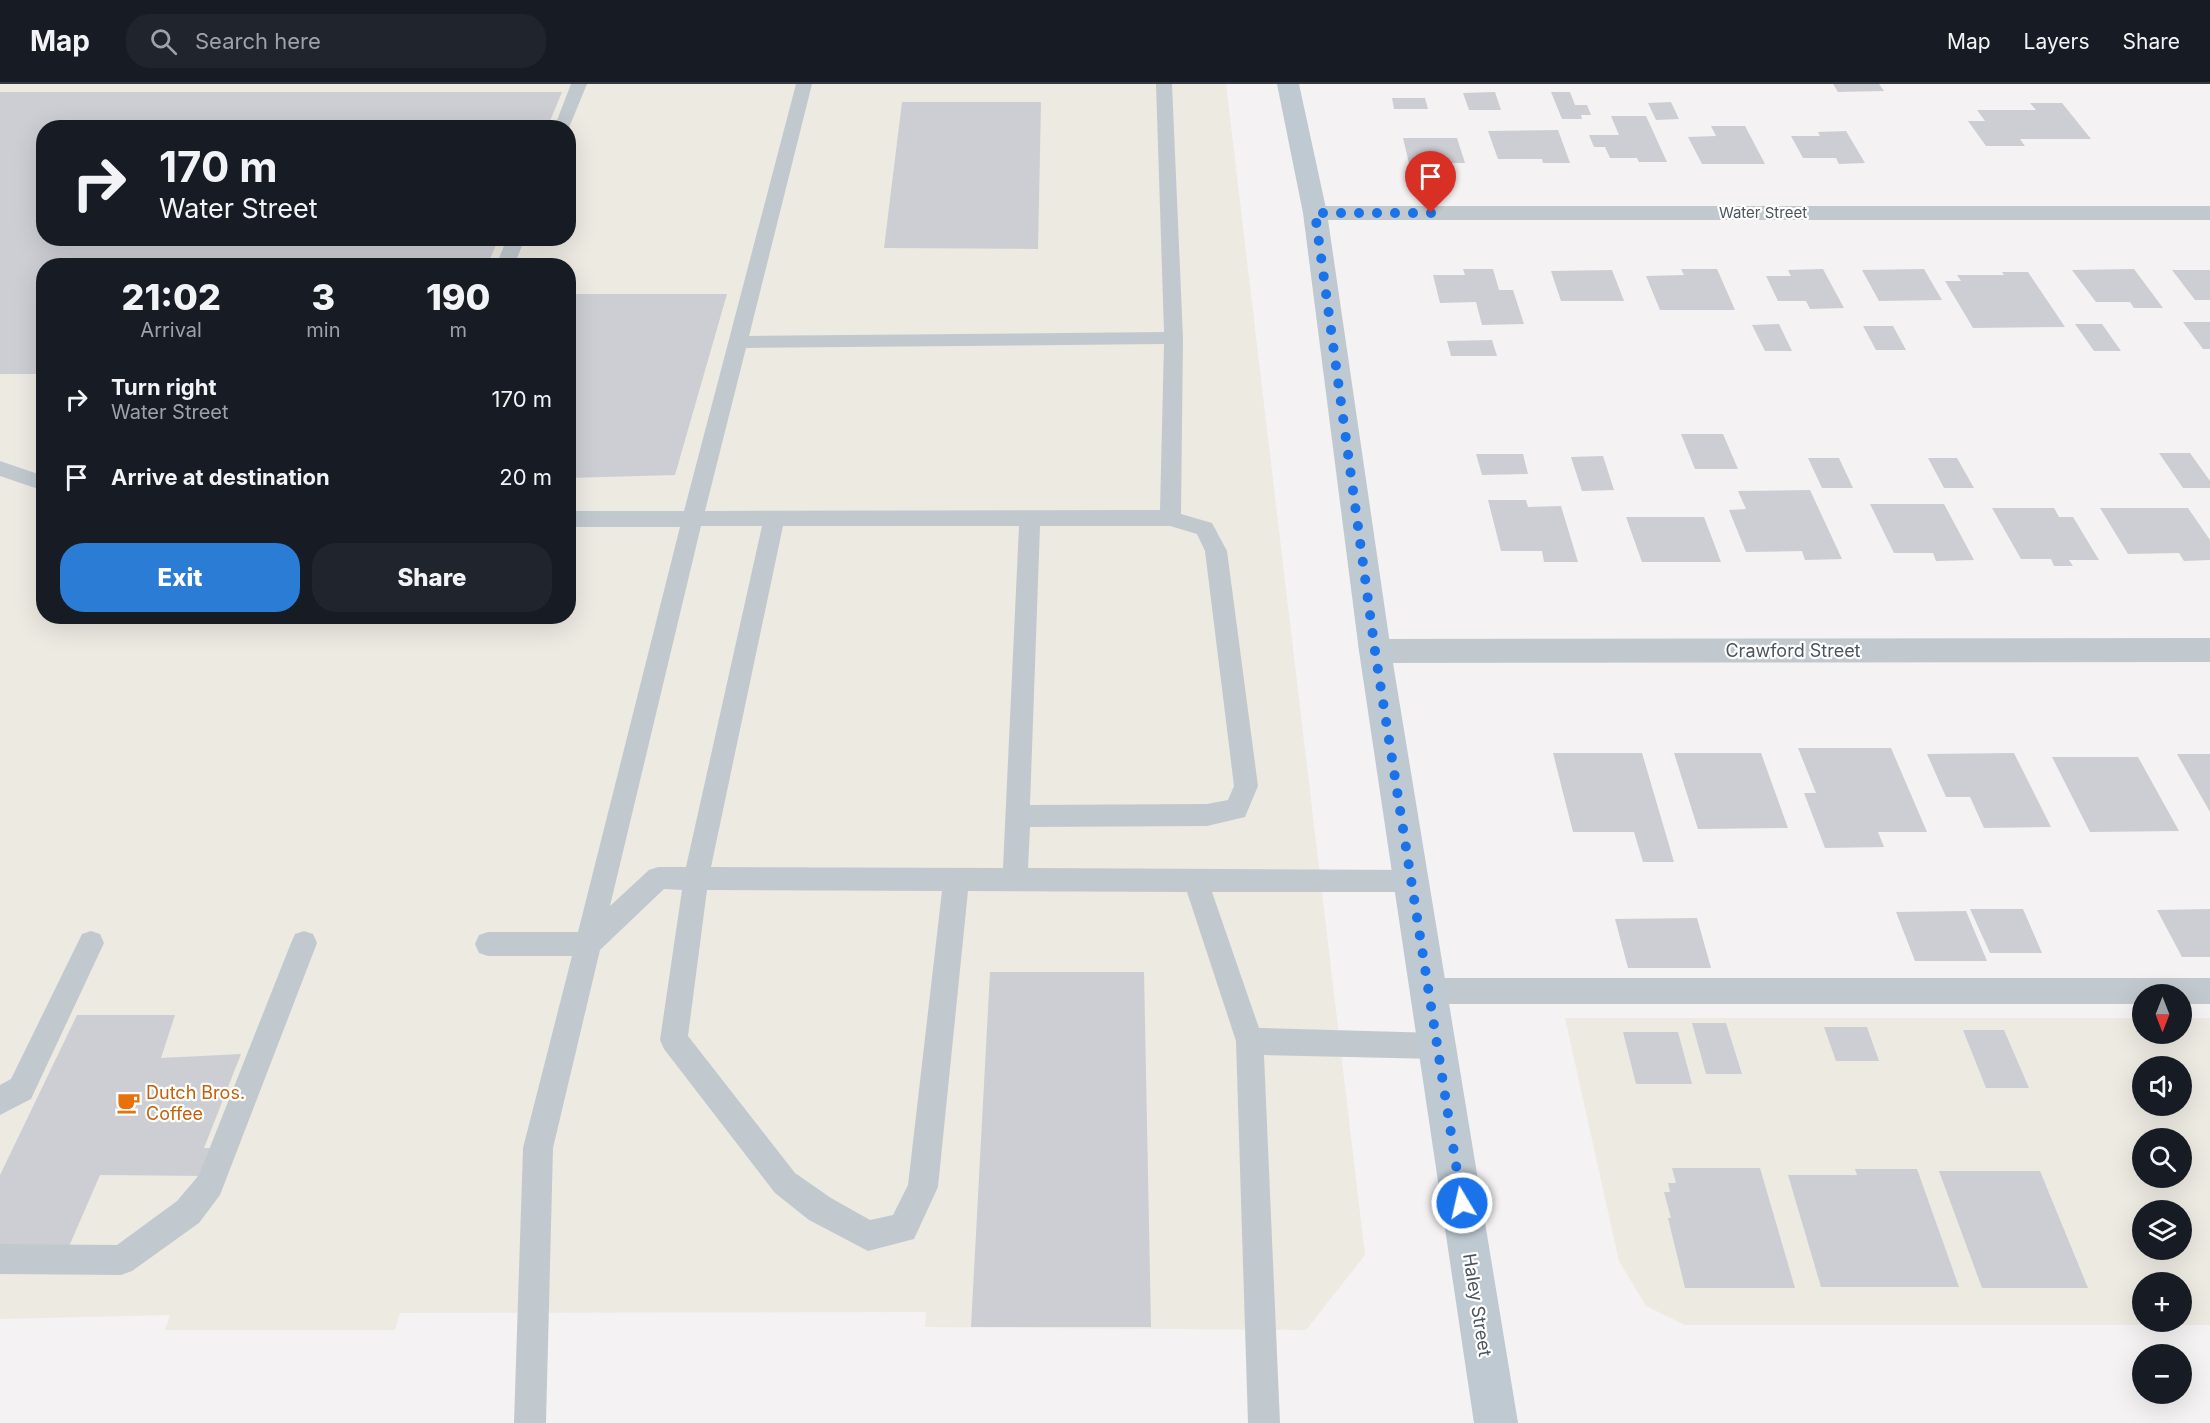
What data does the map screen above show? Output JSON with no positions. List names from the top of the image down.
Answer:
{
  "streets": {
    "main road": ["Haley Street"],
    "street": ["Water Street", "Crawford Street"]
  },
  "crossings": [
    ["Water Street", "Haley Street"],
    ["Crawford Street", "Haley Street"]
  ],
  "places": {
    "cafe": ["Dutch Bros. Coffee"]
  },
  "north": "bottom",
  "page": {
    "header": "Map",
    "search": "Search here",
    "nav": ["Map", "Layers", "Share"],
    "turn": ["170 m", "Water Street"],
    "eta": [
      "21:02",
      "Arrival",
      "3",
      "min",
      "190",
      "m"
    ],
    "list": [
      {
        "name": "Turn right",
        "note": "Water Street",
        "value": "170 m"
      },
      {
        "name": "Arrive at destination",
        "value": "20 m"
      }
    ],
    "buttons": ["Exit", "Share"],
    "map_buttons": ["+", "−"]
  }
}
